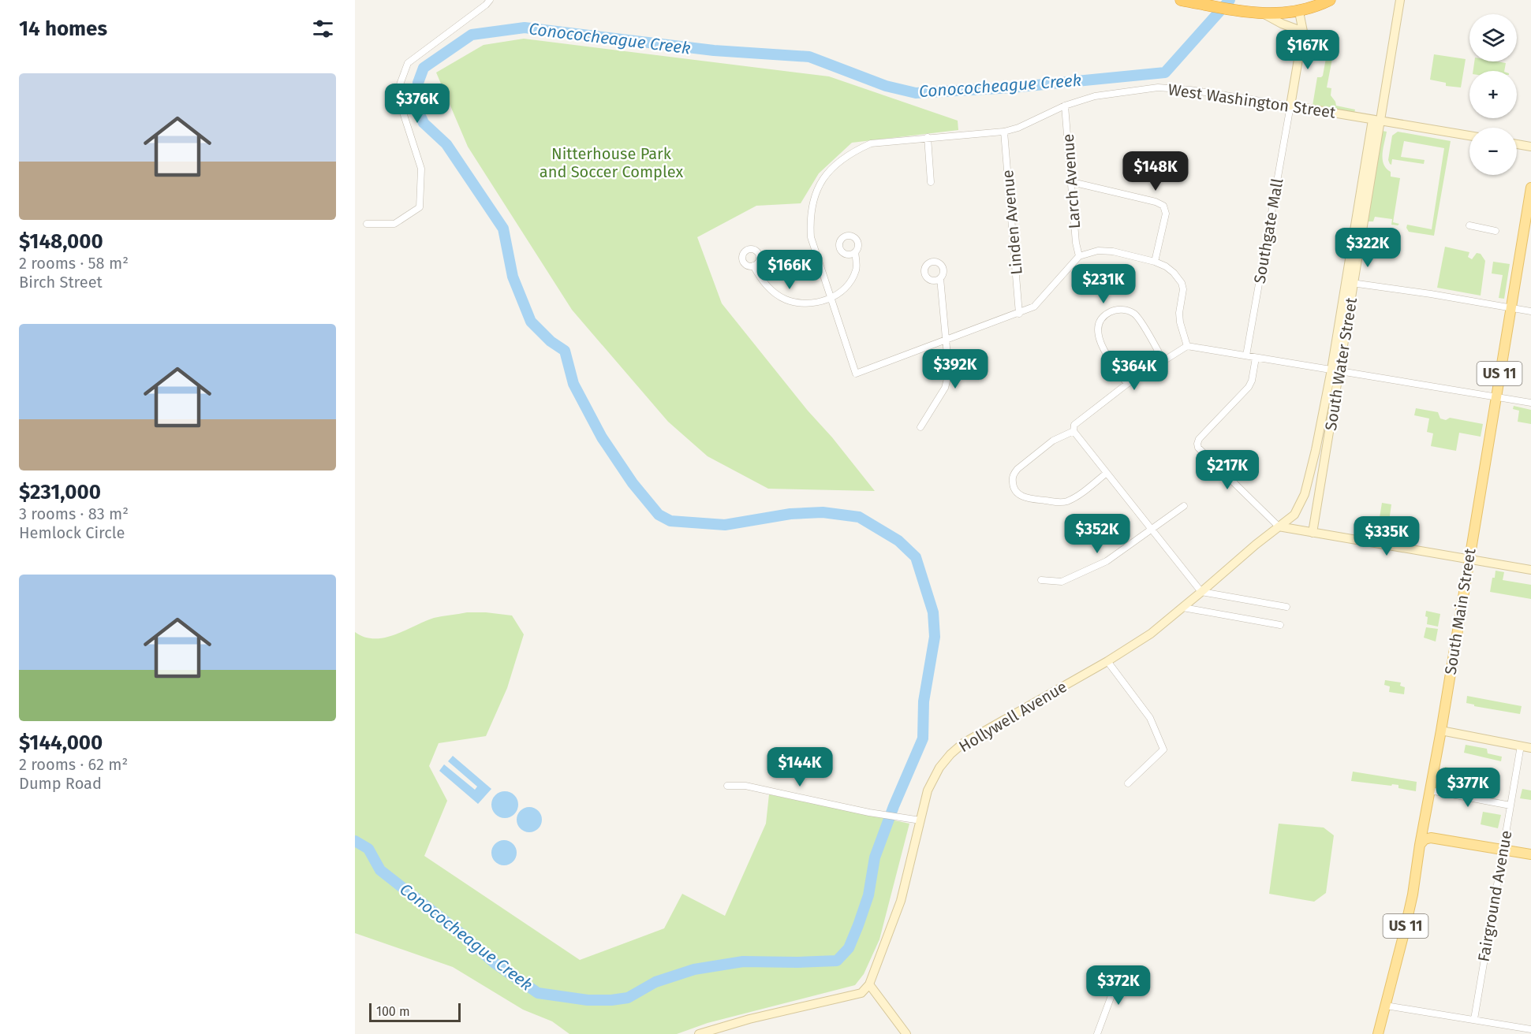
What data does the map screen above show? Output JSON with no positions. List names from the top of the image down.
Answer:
{
  "streets": {
    "main road": ["US 11", "South Main Street"],
    "street": [
      "West Washington Street",
      "Larch Avenue",
      "Linden Avenue",
      "Southgate Mall",
      "South Water Street",
      "Hollywell Avenue",
      "Fairground Avenue"
    ]
  },
  "crossings": [
    ["West Washington Street", "Larch Avenue"],
    ["West Washington Street", "Linden Avenue"],
    ["West Washington Street", "Southgate Mall"],
    ["West Washington Street", "South Water Street"],
    ["South Water Street", "Hollywell Avenue"]
  ],
  "water": ["Conococheague Creek"],
  "parks": ["Nitterhouse Park and Soccer Complex"],
  "scale_bar": "100 m",
  "page": {
    "heading": "14 homes",
    "map_buttons": ["+", "−"],
    "price": [
      "$167K",
      "$376K",
      "$148K",
      "$322K",
      "$166K",
      "$231K",
      "$392K",
      "$364K",
      "$217K",
      "$352K",
      "$335K",
      "$144K",
      "$377K",
      "$372K"
    ],
    "list": [
      {
        "name": "$148,000",
        "note": "2 rooms · 58 m² · Birch Street"
      },
      {
        "name": "$231,000",
        "note": "3 rooms · 83 m² · Hemlock Circle"
      },
      {
        "name": "$144,000",
        "note": "2 rooms · 62 m² · Dump Road"
      }
    ],
    "scale": "100 m"
  }
}
